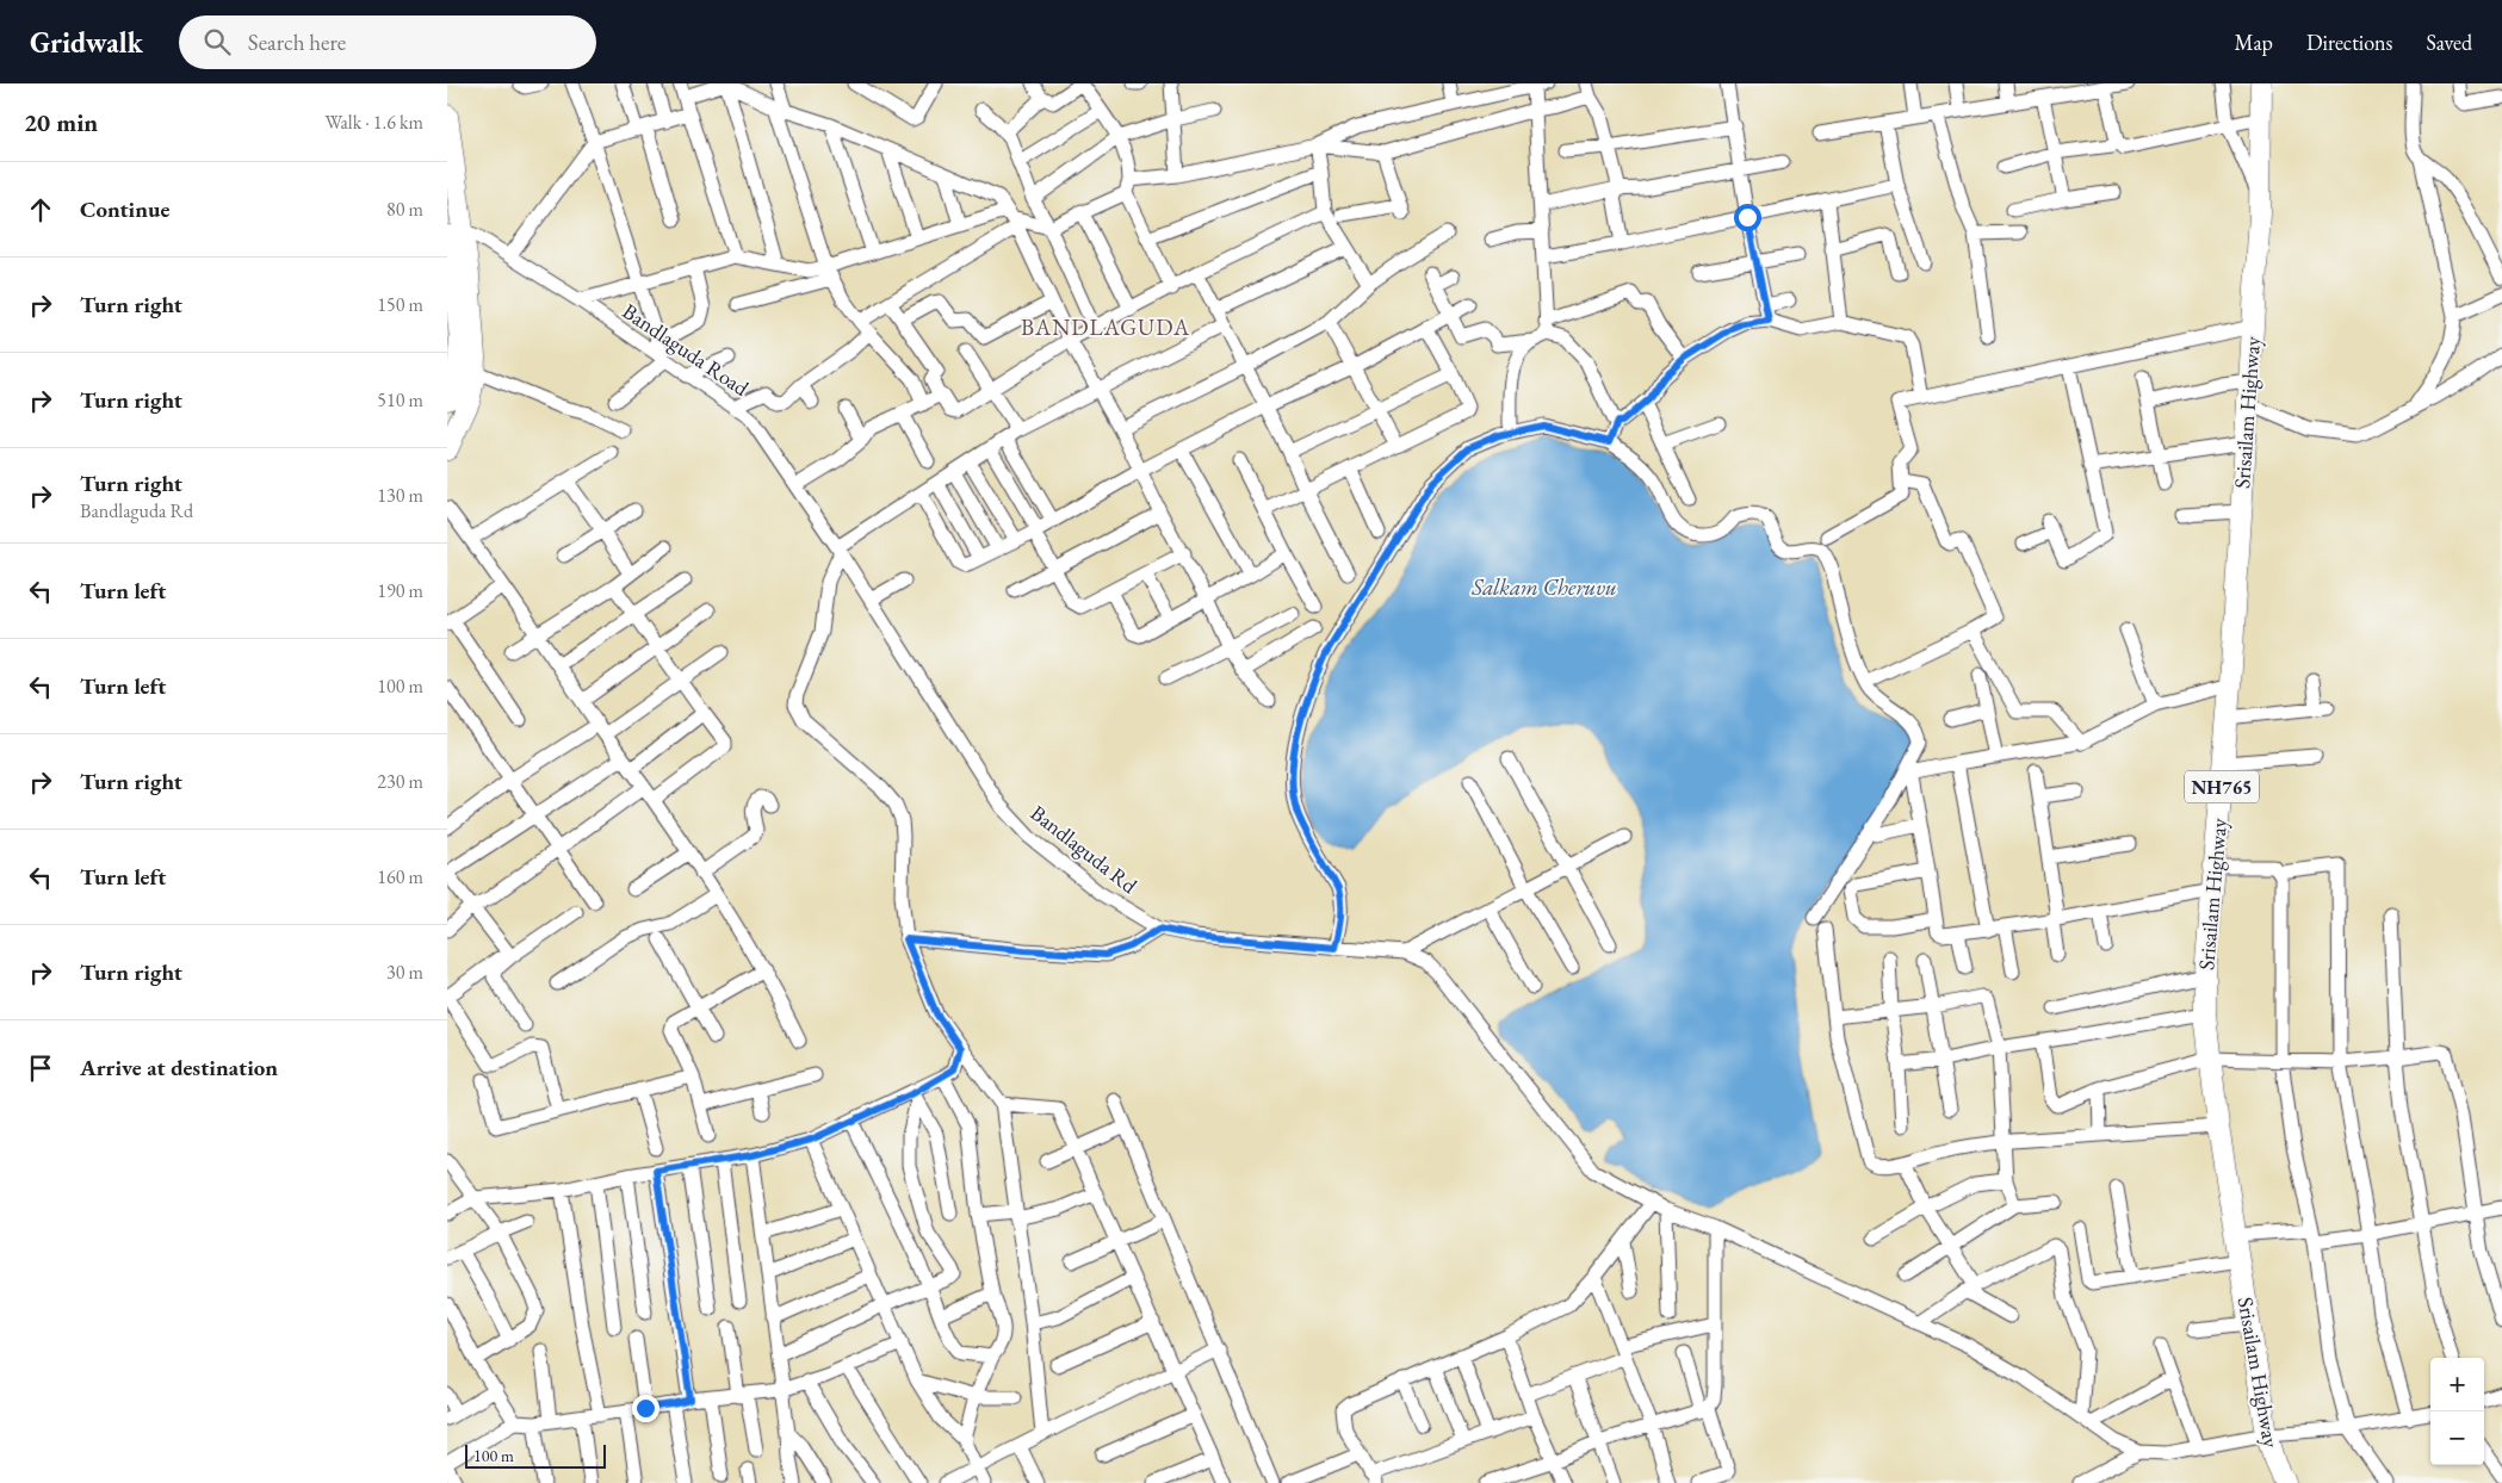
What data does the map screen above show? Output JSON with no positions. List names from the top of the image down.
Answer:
{
  "streets": {
    "highway": ["Srisailam Highway", "NH765"],
    "street": ["Bandlaguda Road", "Bandlaguda Rd"]
  },
  "crossings": [
    ["Bandlaguda Road", "Bandlaguda Rd"]
  ],
  "districts": ["BANDLAGUDA"],
  "water": ["Salkam Cheruvu"],
  "scale_bar": "100 m",
  "page": {
    "header": "Gridwalk",
    "search": "Search here",
    "nav": ["Map", "Directions", "Saved"],
    "heading": ["20 min", "Walk · 1.6 km"],
    "list": [
      ["Continue", "80 m"],
      ["Turn right", "150 m"],
      ["Turn right", "510 m"],
      ["Turn right", "Bandlaguda Rd", "130 m"],
      ["Turn left", "190 m"],
      ["Turn left", "100 m"],
      ["Turn right", "230 m"],
      ["Turn left", "160 m"],
      ["Turn right", "30 m"],
      "Arrive at destination"
    ],
    "map_buttons": ["+", "−"],
    "scale": "100 m"
  }
}
